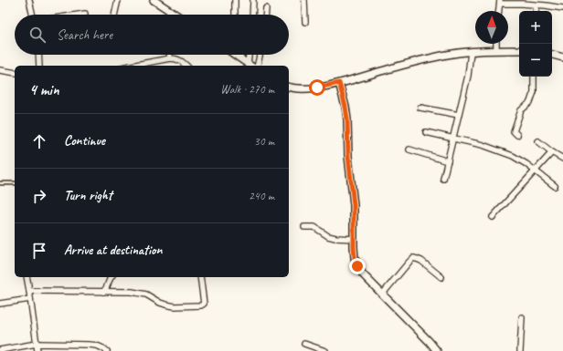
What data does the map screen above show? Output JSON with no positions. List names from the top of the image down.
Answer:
{
  "north": "top",
  "page": {
    "map_buttons": ["+", "−"],
    "search": "Search here",
    "heading": ["4 min", "Walk · 270 m"],
    "list": [
      ["Continue", "30 m"],
      ["Turn right", "240 m"],
      "Arrive at destination"
    ]
  }
}
